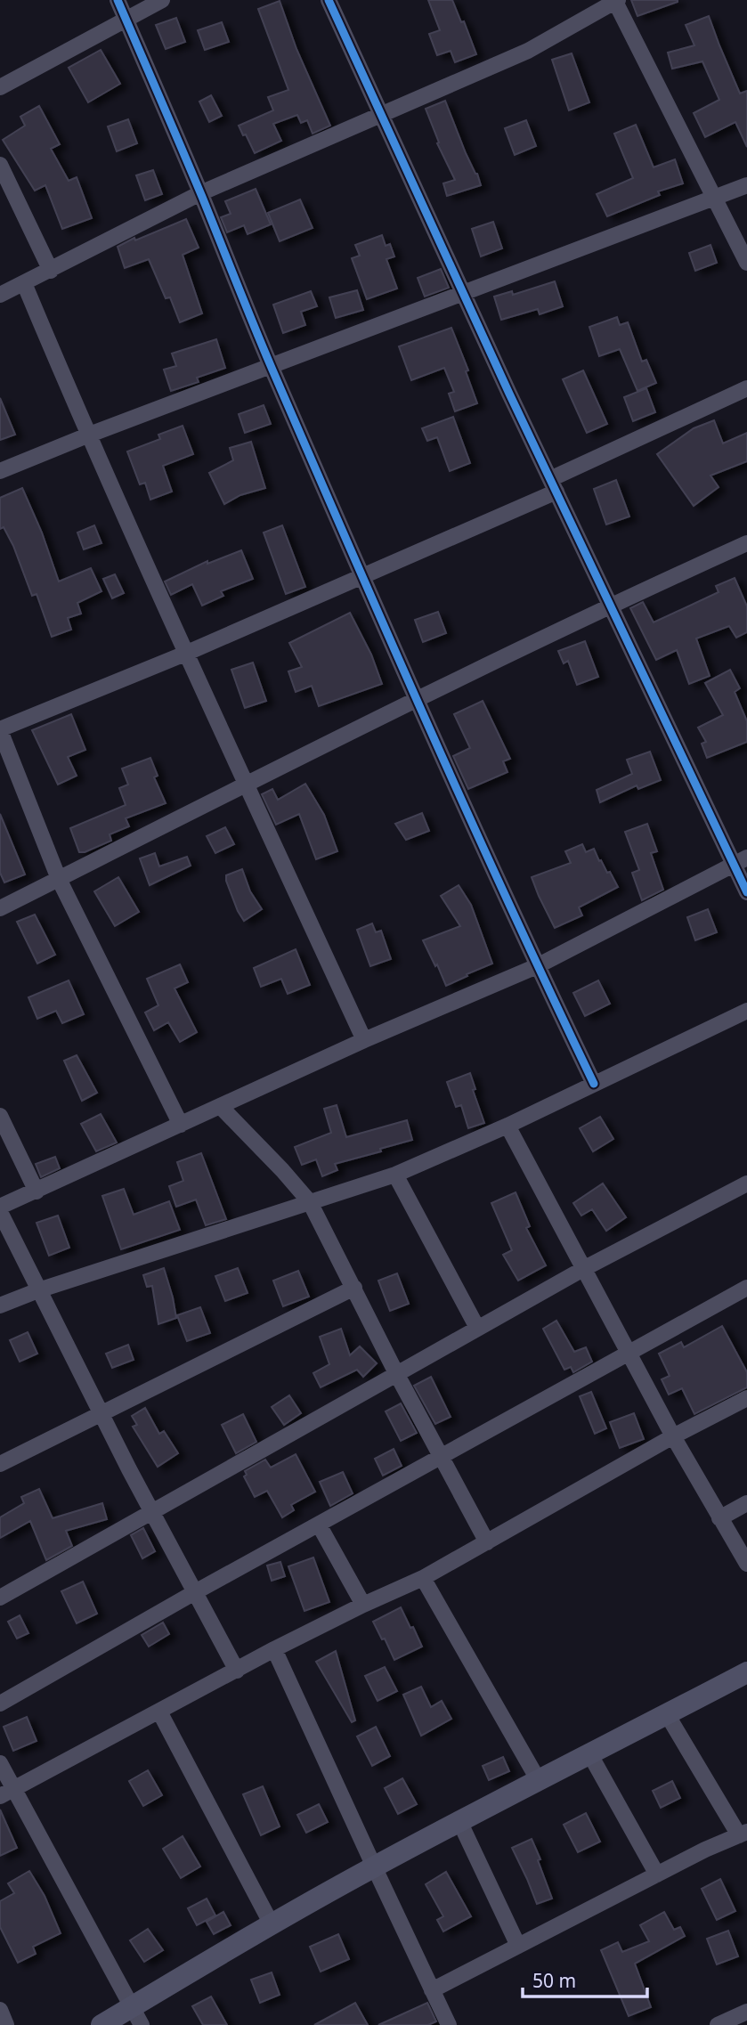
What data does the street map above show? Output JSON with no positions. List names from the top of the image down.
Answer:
{
  "scale_bar": "50 m"
}
